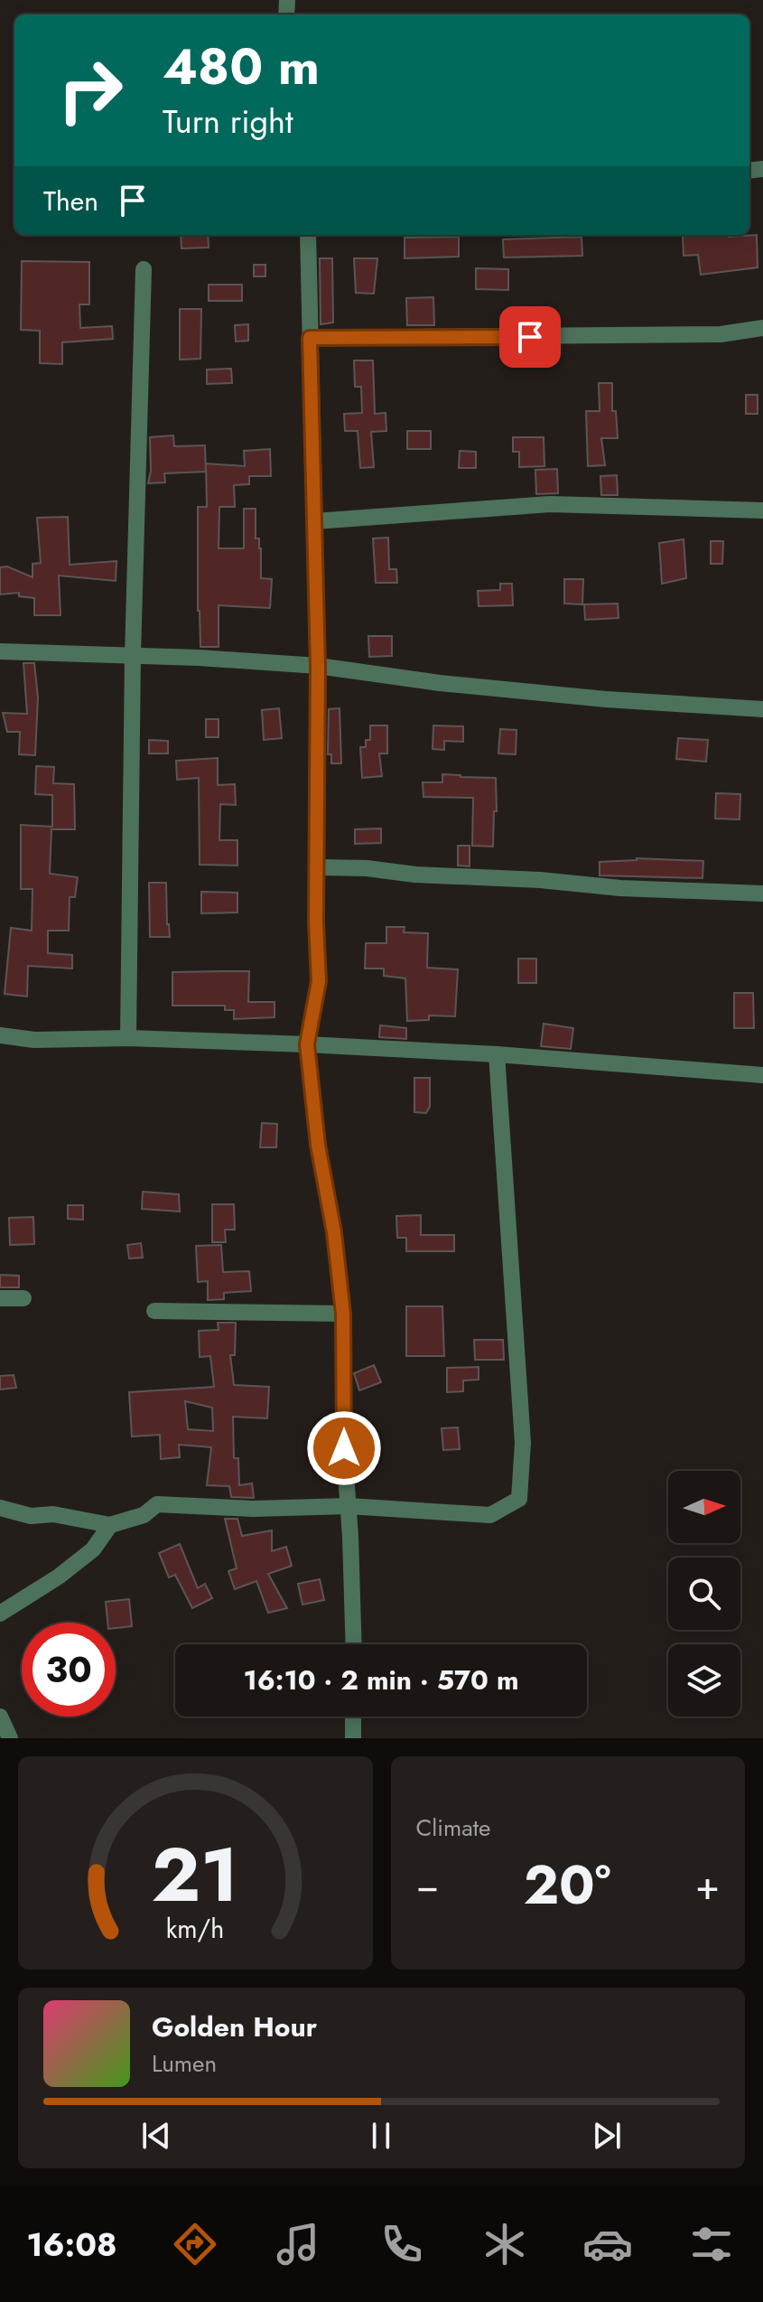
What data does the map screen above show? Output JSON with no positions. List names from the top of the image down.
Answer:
{
  "north": "right",
  "page": {
    "turn": ["480 m", "Turn right"],
    "then": "Then",
    "limit": "30",
    "trip": "16:10 · 2 min · 570 m",
    "tile": "Climate",
    "heat": ["−", "20°", "+"],
    "song": ["Golden Hour", "Lumen"],
    "tabs": "16:08",
    "gauge": ["21", "km/h"]
  }
}
